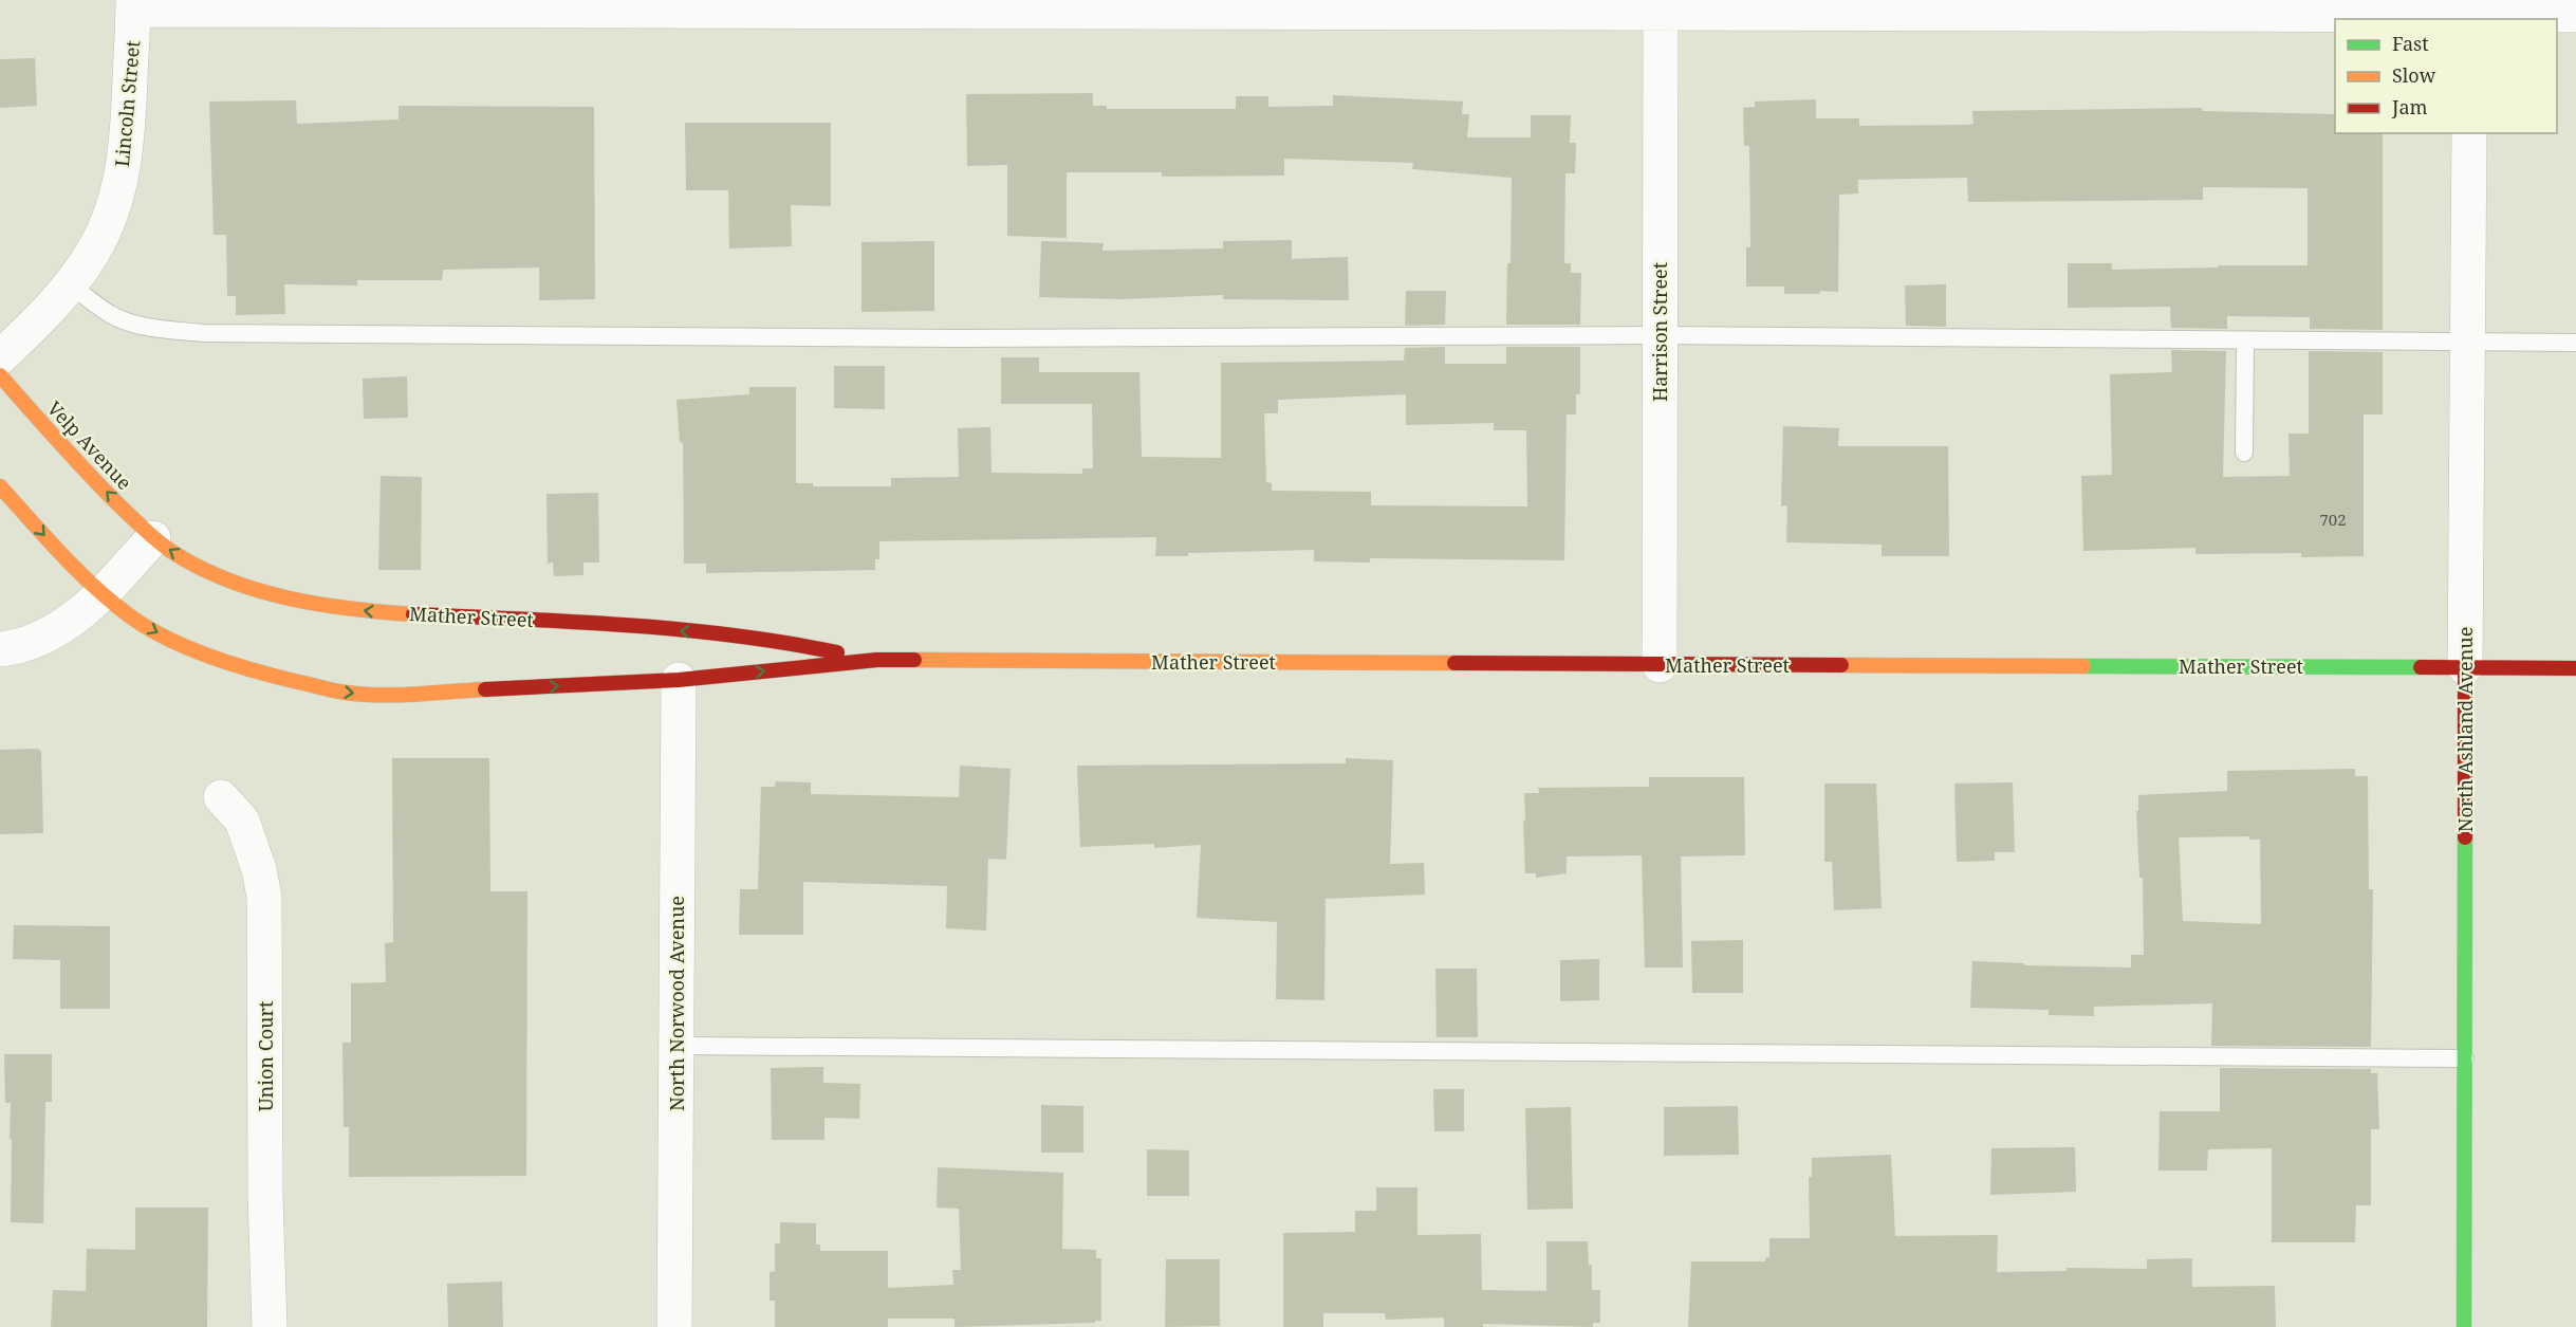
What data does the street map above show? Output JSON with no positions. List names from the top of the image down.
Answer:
{
  "streets": {
    "main road": ["Velp Avenue", "Mather Street", "North Ashland Avenue"],
    "street": [
      "Lincoln Street",
      "Harrison Street",
      "North Norwood Avenue",
      "Union Court"
    ]
  },
  "crossings": [
    ["Harrison Street", "Mather Street"],
    ["Velp Avenue", "Mather Street"],
    ["Mather Street", "North Ashland Avenue"],
    ["Mather Street", "North Norwood Avenue"]
  ],
  "house_numbers": ["702"],
  "legend": ["Fast", "Slow", "Jam"]
}
